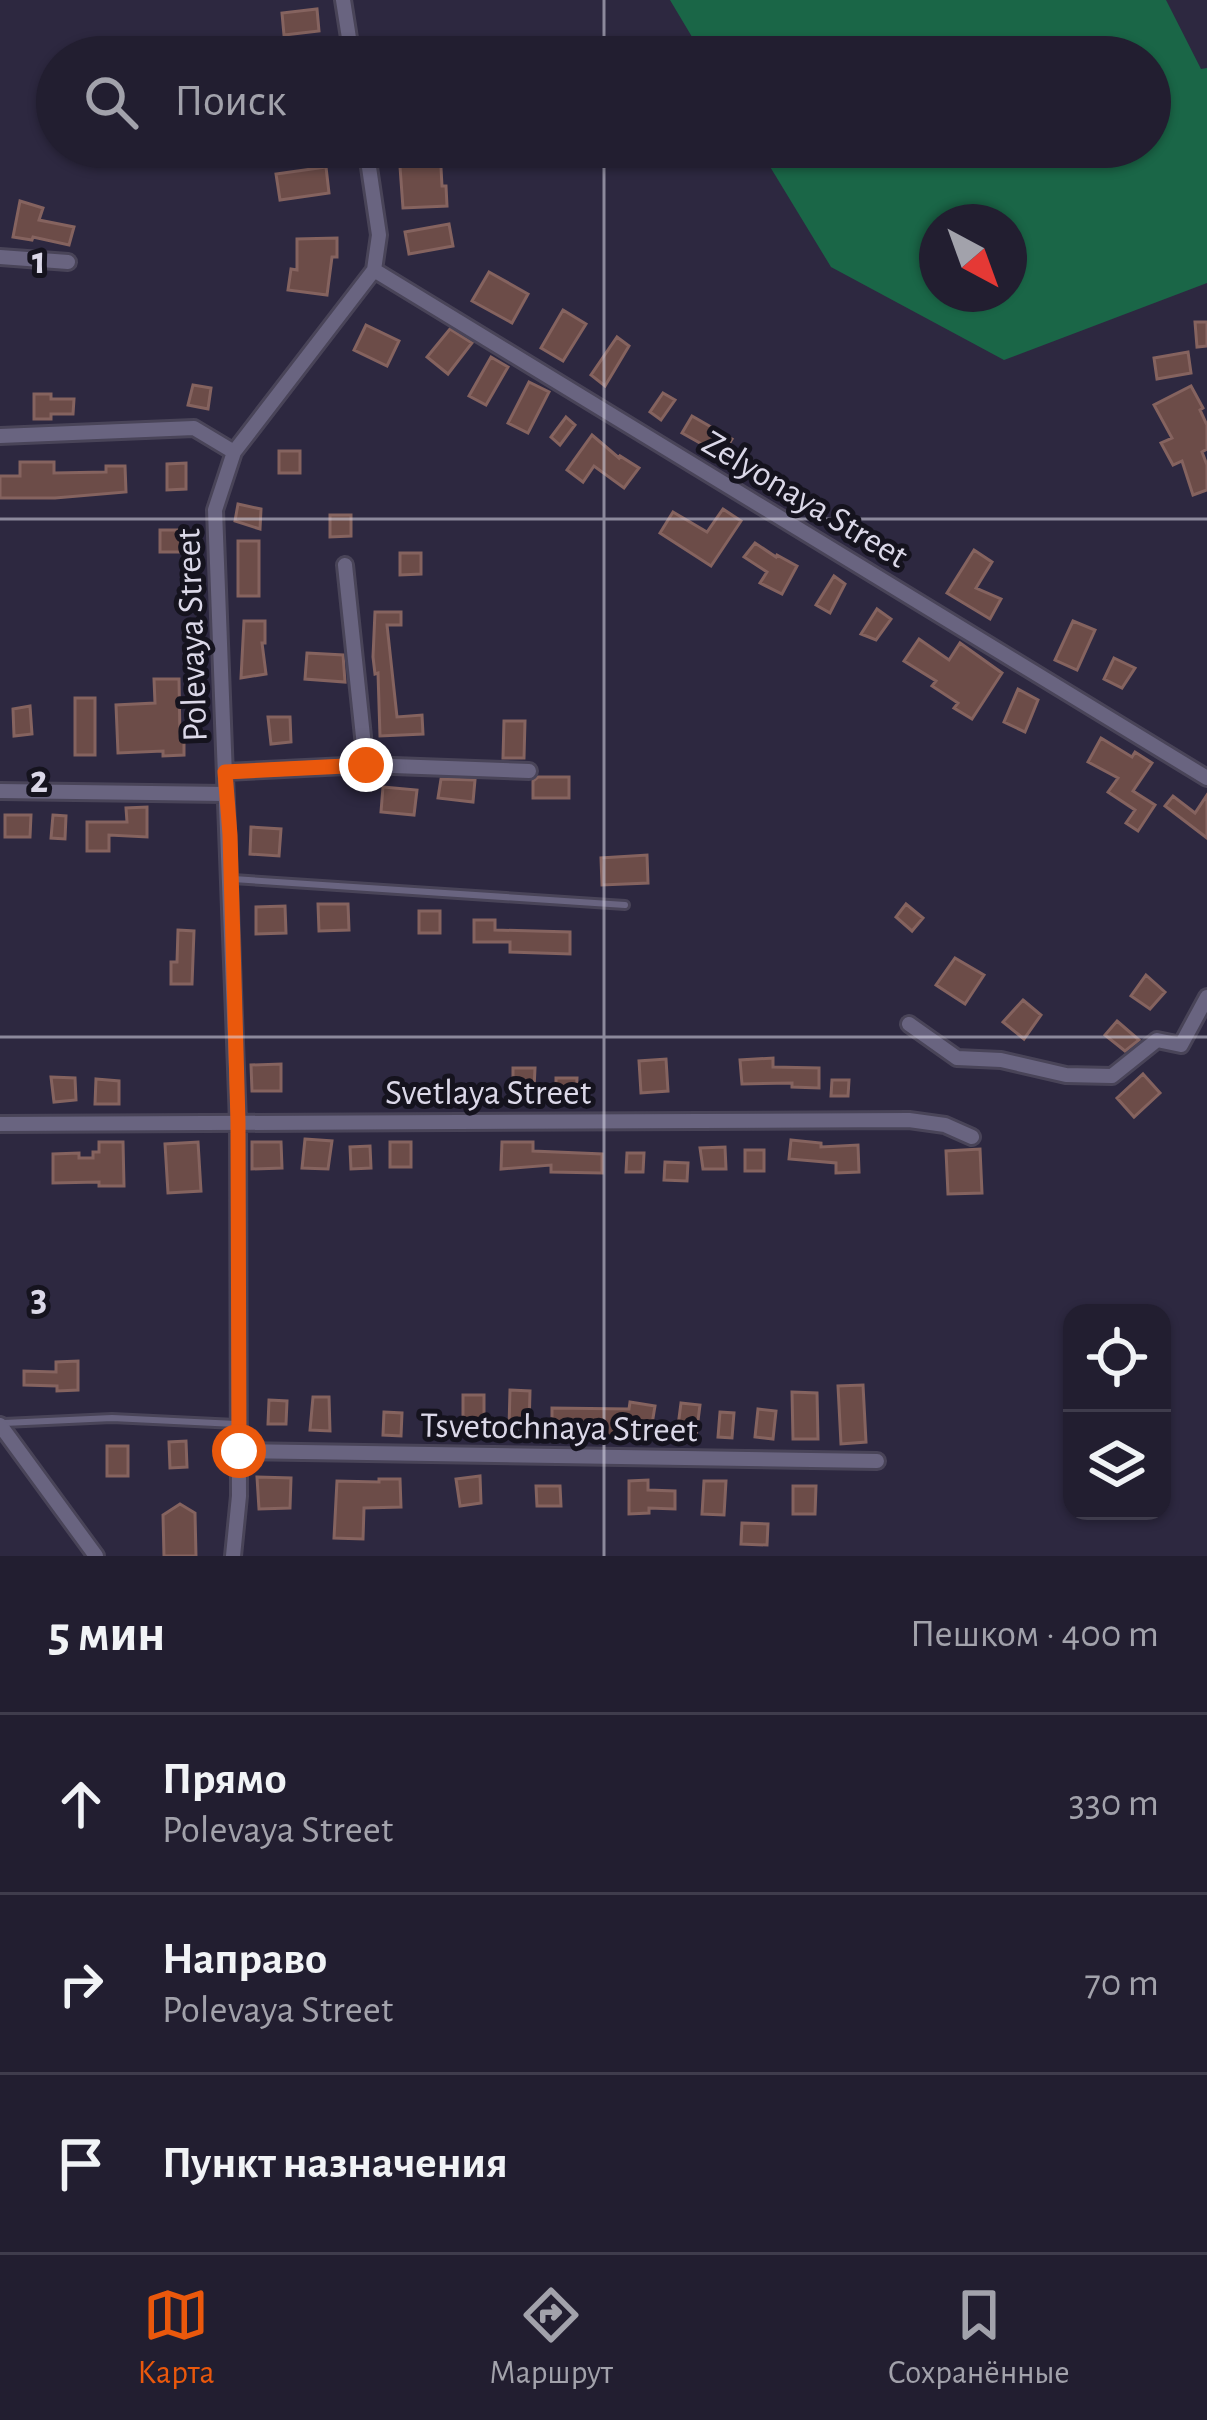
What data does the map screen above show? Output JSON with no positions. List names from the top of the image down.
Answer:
{
  "streets": {
    "street": [
      "Zelyonaya Street",
      "Polevaya Street",
      "Svetlaya Street",
      "Tsvetochnaya Street"
    ]
  },
  "crossings": [
    ["Zelyonaya Street", "Polevaya Street"],
    ["Polevaya Street", "Svetlaya Street"],
    ["Polevaya Street", "Tsvetochnaya Street"]
  ],
  "north": "bottom right",
  "page": {
    "search": "Поиск",
    "heading": ["5 мин", "Пешком · 400 m"],
    "list": [
      ["Прямо", "Polevaya Street", "330 m"],
      ["Направо", "Polevaya Street", "70 m"],
      "Пункт назначения"
    ],
    "nav": ["Карта", "Маршрут", "Сохранённые"]
  },
  "grid": {
    "rows": ["1", "2", "3"]
  }
}
